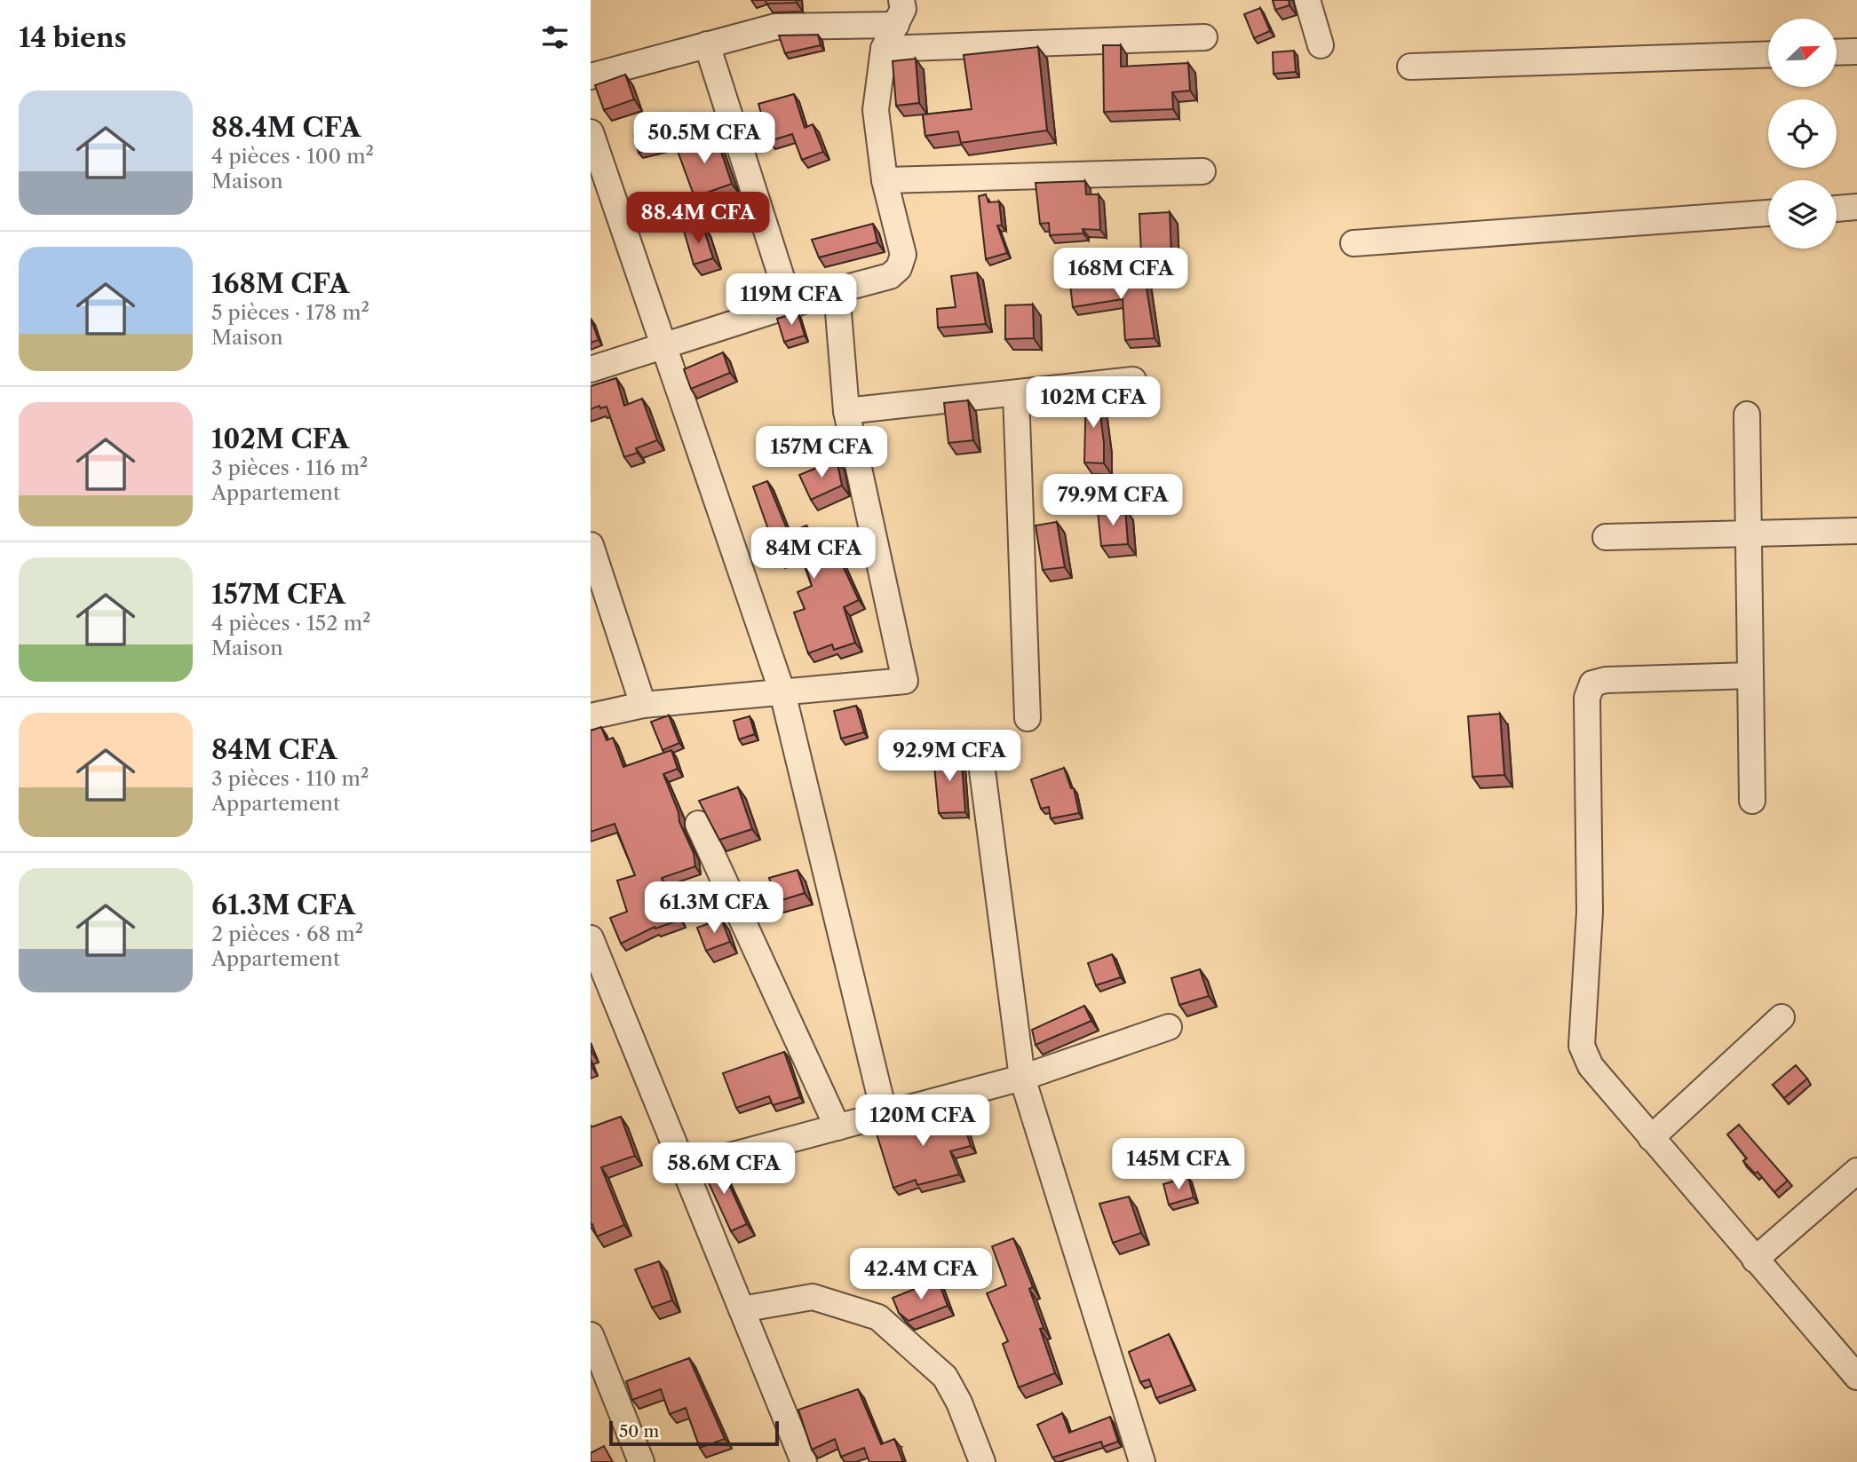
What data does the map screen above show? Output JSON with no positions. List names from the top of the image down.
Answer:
{
  "scale_bar": "50 m",
  "north": "top right",
  "page": {
    "heading": "14 biens",
    "list": [
      {
        "name": "88.4M CFA",
        "note": "4 pièces · 100 m² · Maison"
      },
      {
        "name": "168M CFA",
        "note": "5 pièces · 178 m² · Maison"
      },
      {
        "name": "102M CFA",
        "note": "3 pièces · 116 m² · Appartement"
      },
      {
        "name": "157M CFA",
        "note": "4 pièces · 152 m² · Maison"
      },
      {
        "name": "84M CFA",
        "note": "3 pièces · 110 m² · Appartement"
      },
      {
        "name": "61.3M CFA",
        "note": "2 pièces · 68 m² · Appartement"
      }
    ],
    "price": [
      "50.5M CFA",
      "88.4M CFA",
      "168M CFA",
      "119M CFA",
      "102M CFA",
      "157M CFA",
      "79.9M CFA",
      "84M CFA",
      "92.9M CFA",
      "61.3M CFA",
      "120M CFA",
      "145M CFA",
      "58.6M CFA",
      "42.4M CFA"
    ],
    "scale": "50 m"
  }
}
